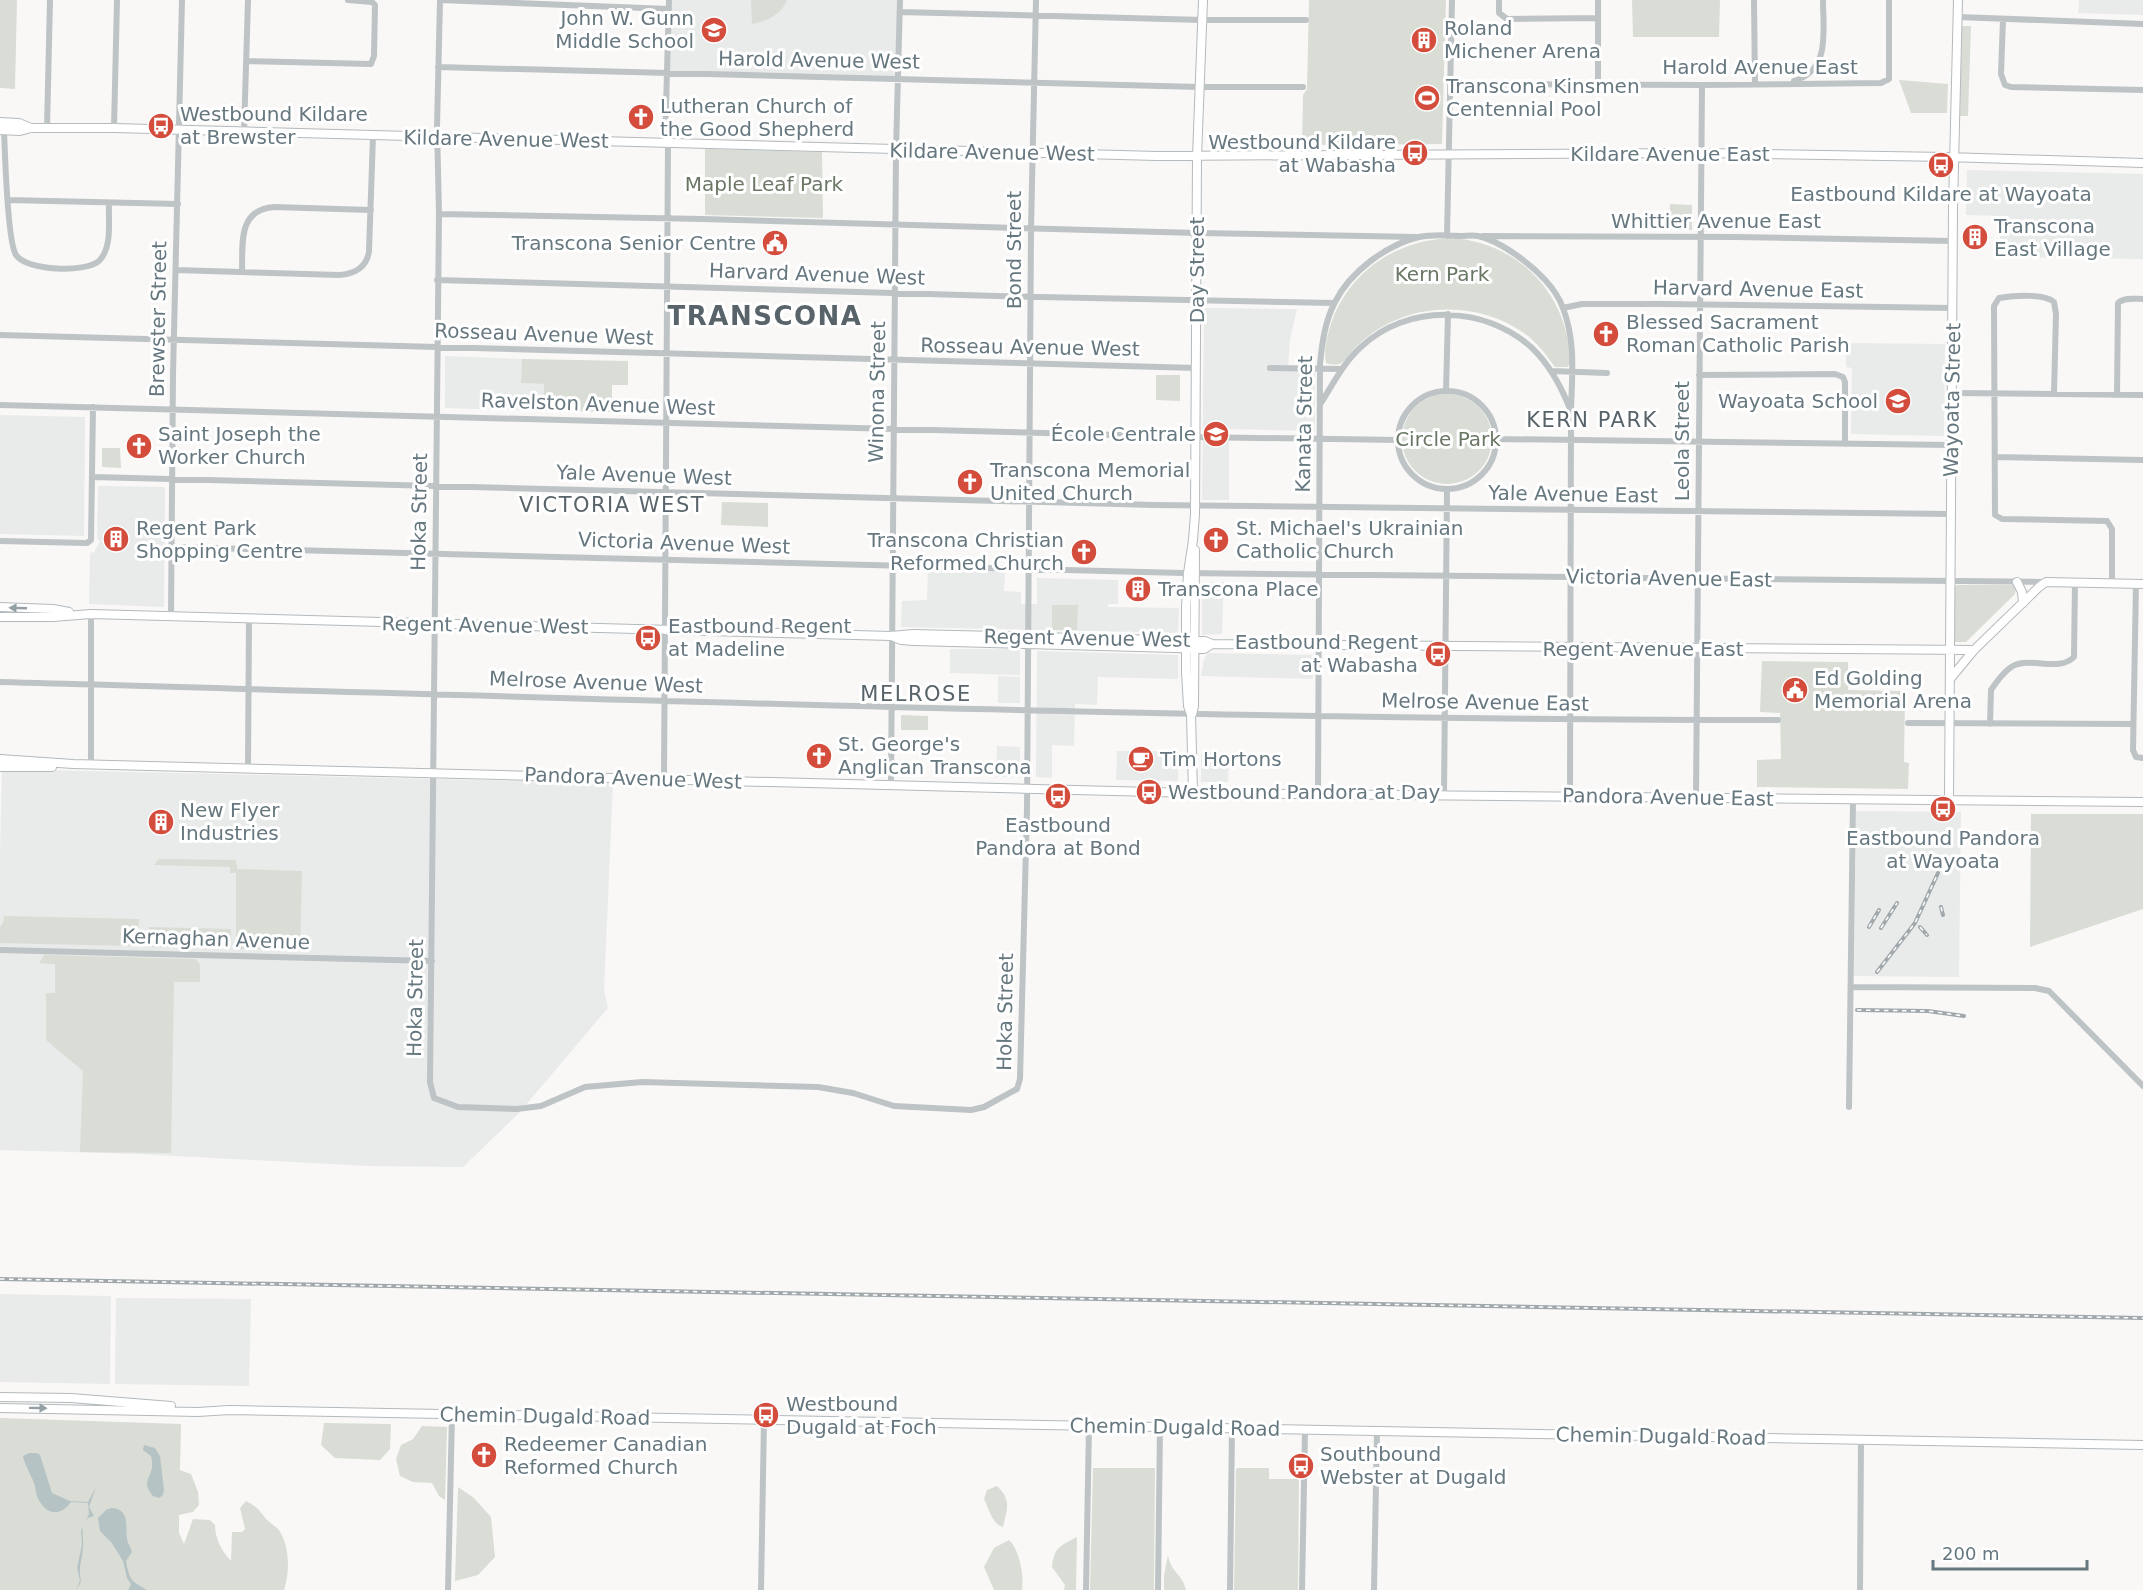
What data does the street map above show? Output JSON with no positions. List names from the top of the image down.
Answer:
{
  "streets": {
    "street": [
      "Harold Avenue West",
      "Harold Avenue East",
      "Kildare Avenue West",
      "Kildare Avenue East",
      "Whittier Avenue East",
      "Bond Street",
      "Day Street",
      "Harvard Avenue West",
      "Harvard Avenue East",
      "Brewster Street",
      "Rosseau Avenue West",
      "Winona Street",
      "Wayoata Street",
      "Ravelston Avenue West",
      "Kanata Street",
      "Leola Street",
      "Yale Avenue West",
      "Yale Avenue East",
      "Hoka Street",
      "Victoria Avenue West",
      "Victoria Avenue East",
      "Regent Avenue West",
      "Regent Avenue East",
      "Melrose Avenue West",
      "Melrose Avenue East",
      "Pandora Avenue West",
      "Pandora Avenue East",
      "Kernaghan Avenue",
      "Chemin Dugald Road"
    ]
  },
  "crossings": [
    ["Harold Avenue West", "Bond Street"],
    ["Harold Avenue West", "Day Street"],
    ["Harold Avenue West", "Winona Street"],
    ["Harold Avenue West", "Hoka Street"],
    ["Harold Avenue East", "Leola Street"],
    ["Kildare Avenue West", "Kildare Avenue East"],
    ["Kildare Avenue West", "Bond Street"],
    ["Kildare Avenue West", "Day Street"],
    ["Kildare Avenue West", "Brewster Street"],
    ["Kildare Avenue West", "Winona Street"],
    ["Kildare Avenue West", "Hoka Street"],
    ["Kildare Avenue East", "Day Street"],
    ["Kildare Avenue East", "Wayoata Street"],
    ["Kildare Avenue East", "Leola Street"],
    ["Whittier Avenue East", "Wayoata Street"],
    ["Whittier Avenue East", "Kanata Street"],
    ["Whittier Avenue East", "Leola Street"],
    ["Bond Street", "Harvard Avenue West"],
    ["Bond Street", "Rosseau Avenue West"],
    ["Bond Street", "Ravelston Avenue West"],
    ["Bond Street", "Yale Avenue West"],
    ["Bond Street", "Hoka Street"],
    ["Bond Street", "Victoria Avenue West"],
    ["Bond Street", "Regent Avenue West"],
    ["Bond Street", "Melrose Avenue West"],
    ["Bond Street", "Pandora Avenue West"],
    ["Day Street", "Harvard Avenue West"],
    ["Day Street", "Rosseau Avenue West"],
    ["Day Street", "Ravelston Avenue West"],
    ["Day Street", "Yale Avenue West"],
    ["Day Street", "Yale Avenue East"],
    ["Day Street", "Victoria Avenue West"],
    ["Day Street", "Victoria Avenue East"],
    ["Day Street", "Regent Avenue West"],
    ["Day Street", "Melrose Avenue West"],
    ["Day Street", "Melrose Avenue East"],
    ["Day Street", "Pandora Avenue West"],
    ["Day Street", "Pandora Avenue East"],
    ["Harvard Avenue West", "Winona Street"],
    ["Harvard Avenue West", "Hoka Street"],
    ["Harvard Avenue East", "Wayoata Street"],
    ["Harvard Avenue East", "Leola Street"],
    ["Brewster Street", "Rosseau Avenue West"],
    ["Brewster Street", "Ravelston Avenue West"],
    ["Brewster Street", "Yale Avenue West"],
    ["Brewster Street", "Victoria Avenue West"],
    ["Brewster Street", "Regent Avenue West"],
    ["Rosseau Avenue West", "Winona Street"],
    ["Rosseau Avenue West", "Hoka Street"],
    ["Winona Street", "Ravelston Avenue West"],
    ["Winona Street", "Yale Avenue West"],
    ["Winona Street", "Victoria Avenue West"],
    ["Winona Street", "Regent Avenue West"],
    ["Winona Street", "Melrose Avenue West"],
    ["Winona Street", "Pandora Avenue West"],
    ["Wayoata Street", "Yale Avenue East"],
    ["Wayoata Street", "Victoria Avenue East"],
    ["Wayoata Street", "Regent Avenue East"],
    ["Wayoata Street", "Pandora Avenue East"],
    ["Ravelston Avenue West", "Kanata Street"],
    ["Ravelston Avenue West", "Hoka Street"],
    ["Kanata Street", "Yale Avenue East"],
    ["Kanata Street", "Victoria Avenue East"],
    ["Kanata Street", "Regent Avenue East"],
    ["Kanata Street", "Melrose Avenue East"],
    ["Kanata Street", "Pandora Avenue East"],
    ["Leola Street", "Yale Avenue East"],
    ["Leola Street", "Victoria Avenue East"],
    ["Leola Street", "Regent Avenue East"],
    ["Leola Street", "Melrose Avenue East"],
    ["Leola Street", "Pandora Avenue East"],
    ["Yale Avenue West", "Yale Avenue East"],
    ["Yale Avenue West", "Hoka Street"],
    ["Hoka Street", "Victoria Avenue West"],
    ["Hoka Street", "Regent Avenue West"],
    ["Hoka Street", "Melrose Avenue West"],
    ["Hoka Street", "Pandora Avenue West"],
    ["Hoka Street", "Kernaghan Avenue"],
    ["Victoria Avenue West", "Victoria Avenue East"],
    ["Regent Avenue West", "Regent Avenue East"],
    ["Melrose Avenue West", "Melrose Avenue East"],
    ["Pandora Avenue West", "Pandora Avenue East"]
  ],
  "districts": [
    "TRANSCONA",
    "KERN PARK",
    "VICTORIA WEST",
    "MELROSE"
  ],
  "parks": ["Maple Leaf Park", "Kern Park", "Circle Park"],
  "places": {
    "school or university": ["John W. Gunn Middle School", "Wayoata School", "École Centrale"],
    "building": [
      "Roland Michener Arena",
      "Transcona East Village",
      "Regent Park Shopping Centre",
      "Transcona Place",
      "New Flyer Industries"
    ],
    "sports": ["Transcona Kinsmen Centennial Pool"],
    "church": [
      "Lutheran Church of the Good Shepherd",
      "Blessed Sacrament Roman Catholic Parish",
      "Saint Joseph the Worker Church",
      "Transcona Memorial United Church",
      "St. Michael's Ukrainian Catholic Church",
      "Transcona Christian Reformed Church",
      "St. George's Anglican Transcona",
      "Redeemer Canadian Reformed Church"
    ],
    "bus stop": [
      "Westbound Kildare at Brewster",
      "Westbound Kildare at Wabasha",
      "Eastbound Kildare at Wayoata",
      "Eastbound Regent at Madeline",
      "Eastbound Regent at Wabasha",
      "Westbound Pandora at Day",
      "Eastbound Pandora at Bond",
      "Eastbound Pandora at Wayoata",
      "Westbound Dugald at Foch",
      "Southbound Webster at Dugald"
    ],
    "public building": ["Transcona Senior Centre", "Ed Golding Memorial Arena"],
    "cafe": ["Tim Hortons"]
  },
  "scale_bar": "200 m"
}
